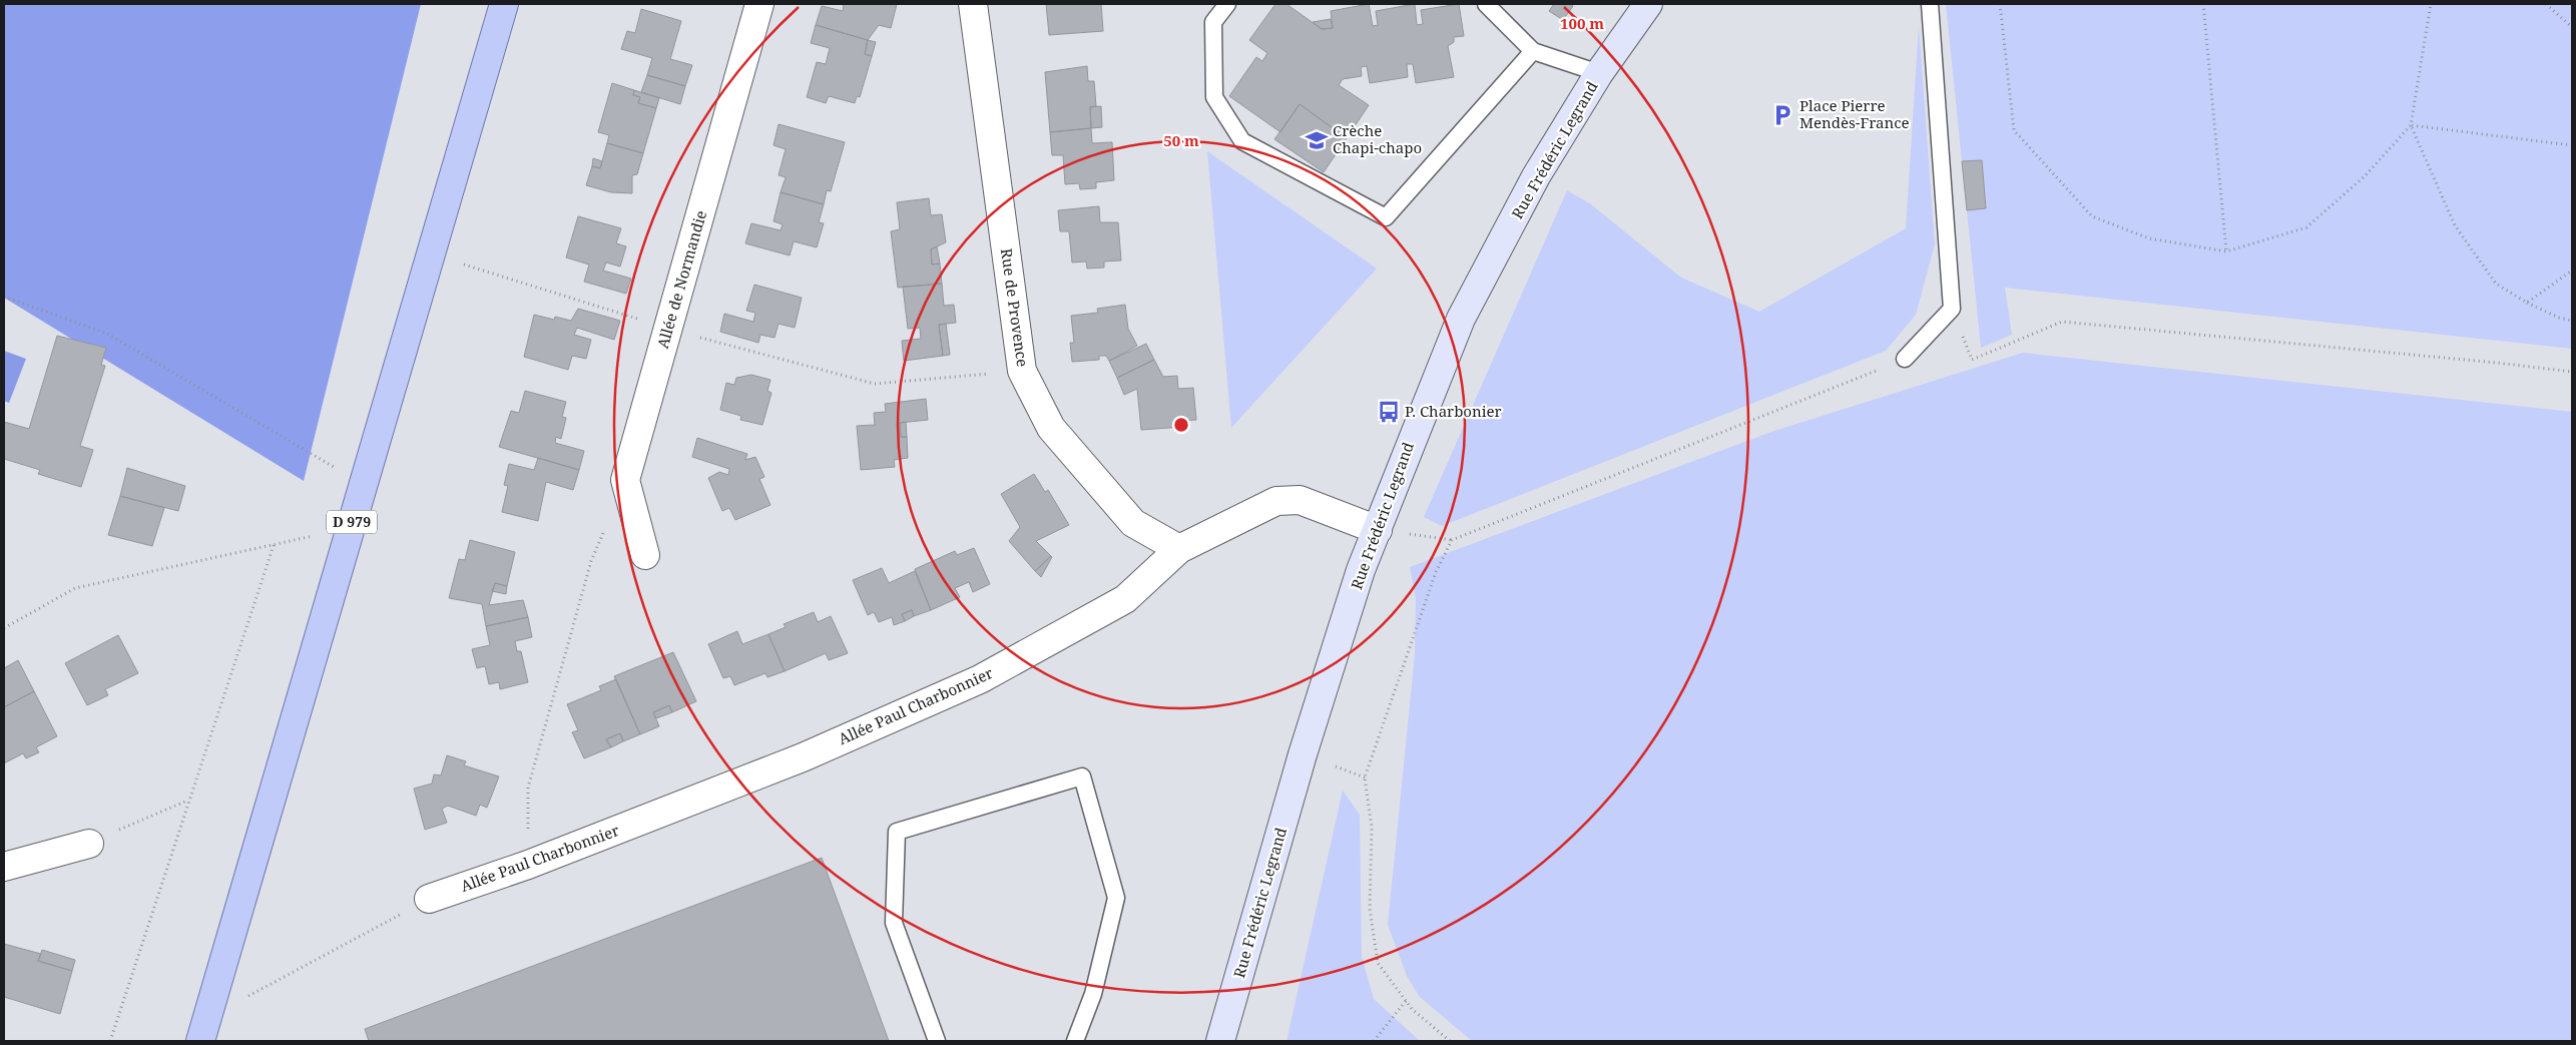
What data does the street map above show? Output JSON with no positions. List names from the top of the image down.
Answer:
{
  "streets": {
    "main road": ["Rue Frédéric Legrand", "D 979"],
    "street": ["Allée de Normandie", "Rue de Provence", "Allée Paul Charbonnier"]
  },
  "crossings": [
    ["Rue Frédéric Legrand", "Allée Paul Charbonnier"],
    ["Rue de Provence", "Allée Paul Charbonnier"]
  ],
  "places": {
    "parking": ["Place Pierre Mendès-France"],
    "school or university": ["Crèche Chapi-chapo"],
    "bus stop": ["P. Charbonier"]
  },
  "rings": ["100 m", "50 m"]
}
